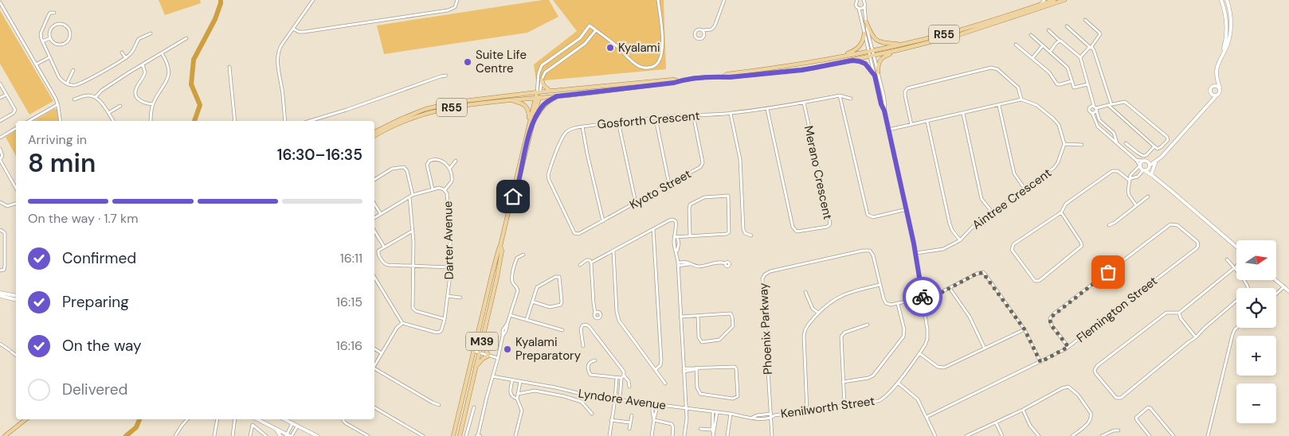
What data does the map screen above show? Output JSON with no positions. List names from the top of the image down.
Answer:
{
  "streets": {
    "main road": ["R55", "M39"],
    "street": [
      "Gosforth Crescent",
      "Merano Crescent",
      "Kyoto Street",
      "Aintree Crescent",
      "Darter Avenue",
      "Flemington Street",
      "Phoenix Parkway",
      "Lyndore Avenue",
      "Kenilworth Street"
    ]
  },
  "crossings": [
    ["R55", "M39"],
    ["R55", "Kenilworth Street"],
    ["Gosforth Crescent", "Merano Crescent"],
    ["Gosforth Crescent", "Kyoto Street"],
    ["Aintree Crescent", "Kenilworth Street"],
    ["Phoenix Parkway", "Lyndore Avenue"],
    ["Phoenix Parkway", "Kenilworth Street"],
    ["Lyndore Avenue", "Kenilworth Street"]
  ],
  "places": ["Kyalami", "Suite Life Centre", "Kyalami Preparatory"],
  "north": "right",
  "page": {
    "heading": ["8 min", "Arriving in", "16:30–16:35"],
    "bar": "On the way · 1.7 km",
    "list": [
      ["Confirmed", "16:11"],
      ["Preparing", "16:15"],
      ["On the way", "16:16"],
      "Delivered"
    ],
    "map_buttons": ["+", "−"]
  }
}
